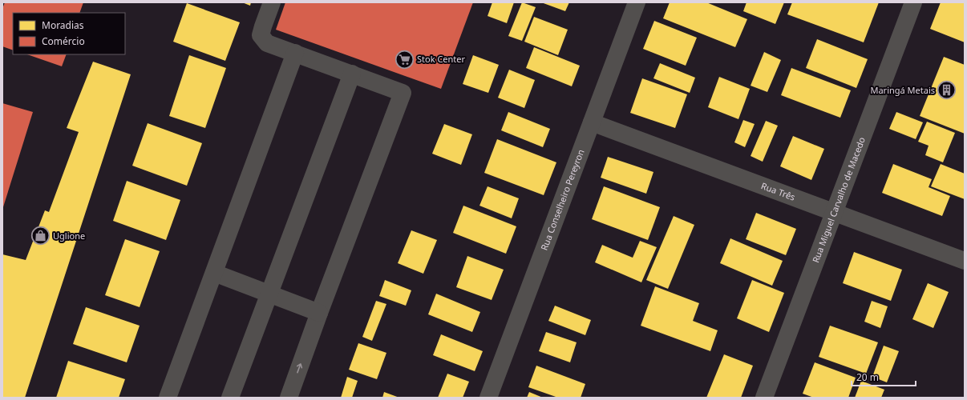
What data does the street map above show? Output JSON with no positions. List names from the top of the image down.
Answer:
{
  "streets": {
    "street": ["Rua Três", "Rua Conselheiro Pereyron", "Rua Miguel Carvalho de Macedo"]
  },
  "crossings": [
    ["Rua Três", "Rua Conselheiro Pereyron"],
    ["Rua Três", "Rua Miguel Carvalho de Macedo"]
  ],
  "places": {
    "supermarket": ["Stok Center"],
    "building": ["Maringá Metais"],
    "shop": ["Uglione"]
  },
  "legend": ["Moradias", "Comércio"],
  "scale_bar": "20 m"
}
